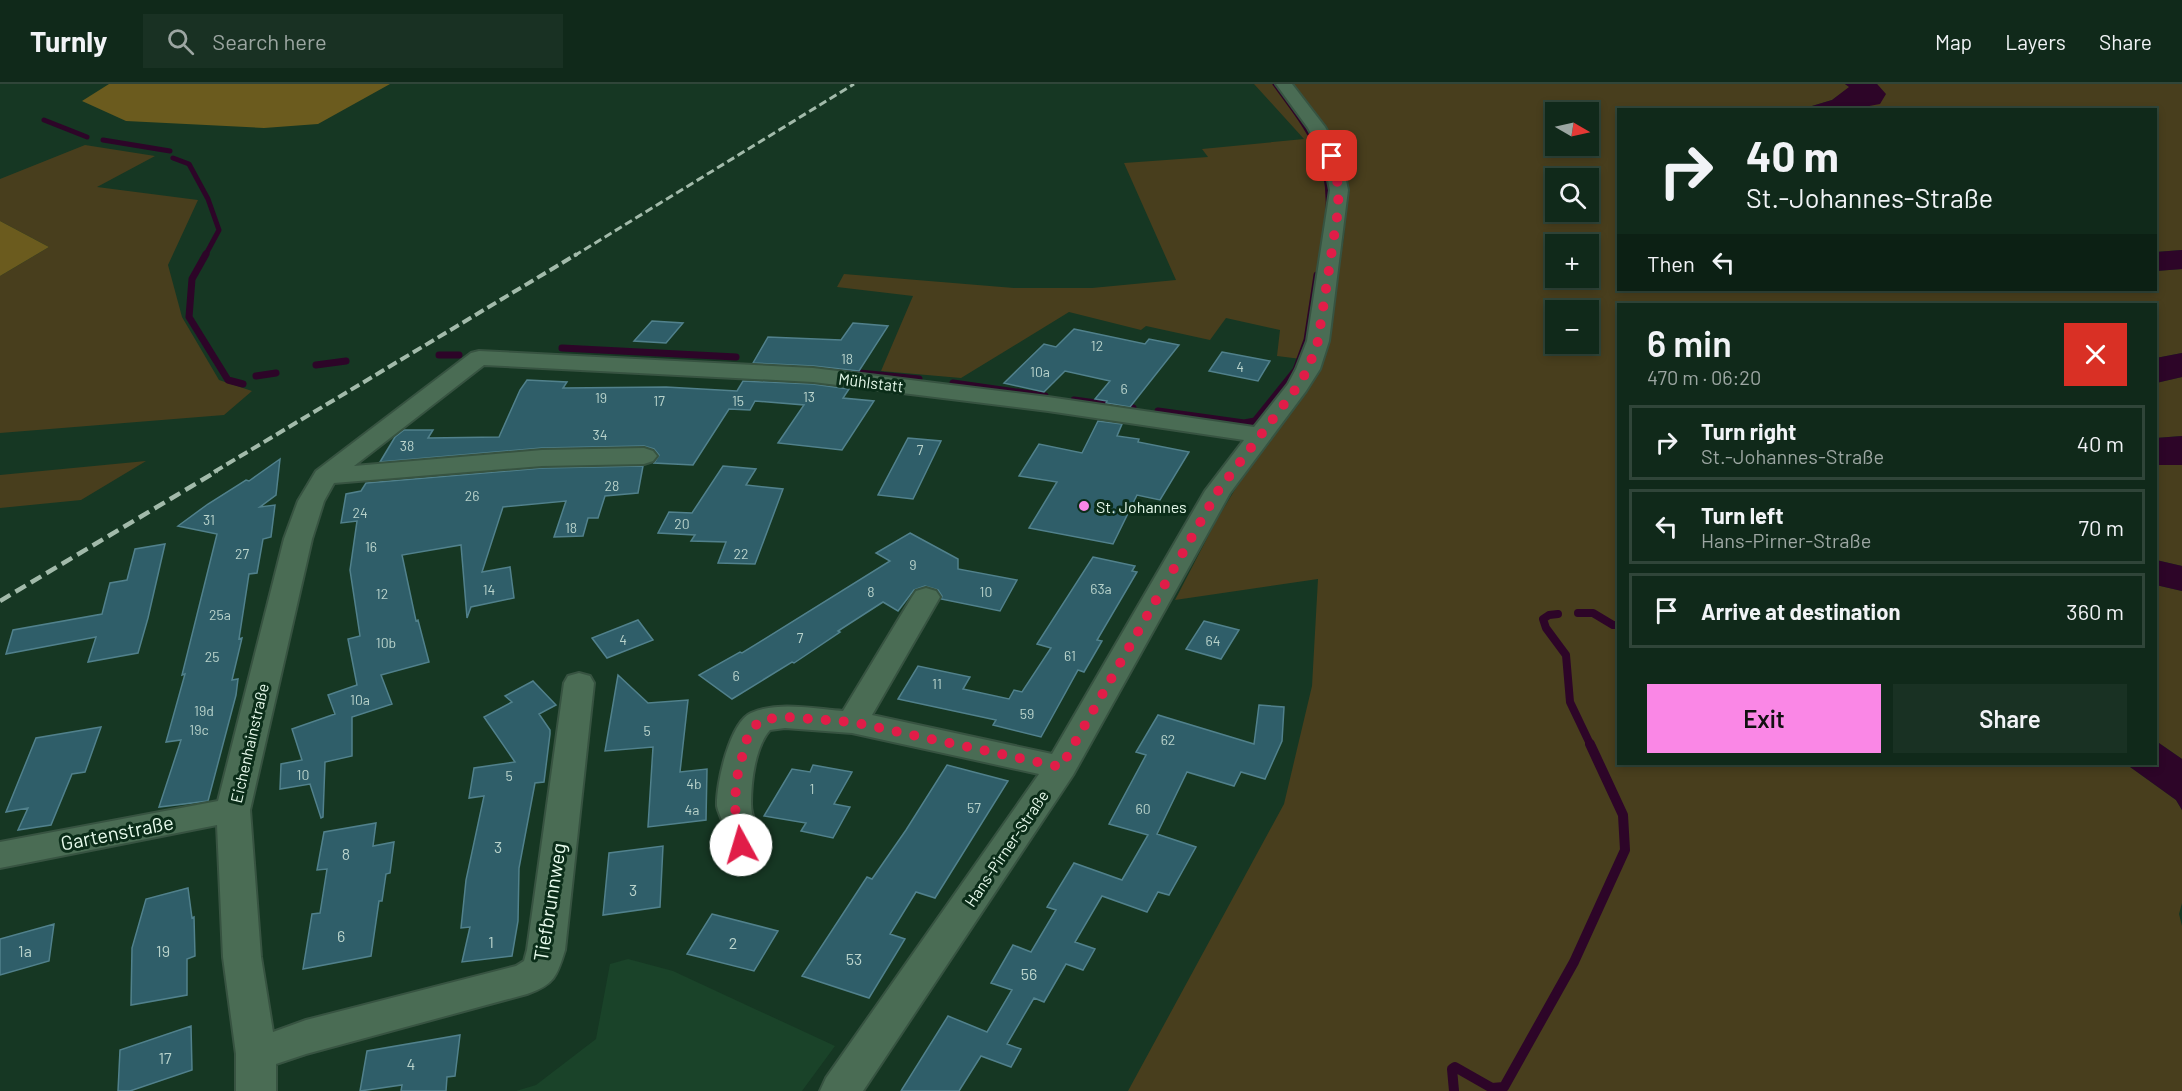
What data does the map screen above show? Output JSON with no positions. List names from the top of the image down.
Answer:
{
  "streets": {
    "street": [
      "Mühlstatt",
      "Eichenhainstraße",
      "Gartenstraße",
      "Hans-Pirner-Straße",
      "Tiefbrunnweg"
    ]
  },
  "crossings": [
    ["Mühlstatt", "Eichenhainstraße"],
    ["Mühlstatt", "Hans-Pirner-Straße"],
    ["Eichenhainstraße", "Gartenstraße"],
    ["Eichenhainstraße", "Tiefbrunnweg"]
  ],
  "places": ["St. Johannes"],
  "house_numbers": [
    "12",
    "18",
    "4",
    "10a",
    "6",
    "13",
    "19",
    "17",
    "15",
    "34",
    "38",
    "7",
    "28",
    "26",
    "24",
    "31",
    "20",
    "18",
    "16",
    "27",
    "22",
    "9",
    "63a",
    "14",
    "8",
    "10",
    "12",
    "25a",
    "7",
    "4",
    "64",
    "10b",
    "61",
    "25",
    "6",
    "11",
    "10a",
    "19d",
    "59",
    "19c",
    "5",
    "62",
    "10",
    "5",
    "4b",
    "1",
    "57",
    "60",
    "4a",
    "3",
    "8",
    "3",
    "6",
    "1",
    "2",
    "1a",
    "19",
    "53",
    "56",
    "17",
    "4"
  ],
  "north": "right",
  "page": {
    "header": "Turnly",
    "search": "Search here",
    "nav": ["Map", "Layers", "Share"],
    "map_buttons": ["+", "−"],
    "turn": ["40 m", "St.-Johannes-Straße"],
    "then": "Then",
    "heading": ["6 min", "470 m · 06:20"],
    "list": [
      {
        "name": "Turn right",
        "note": "St.-Johannes-Straße",
        "value": "40 m"
      },
      {
        "name": "Turn left",
        "note": "Hans-Pirner-Straße",
        "value": "70 m"
      },
      {
        "name": "Arrive at destination",
        "value": "360 m"
      }
    ],
    "buttons": ["Exit", "Share"]
  }
}
